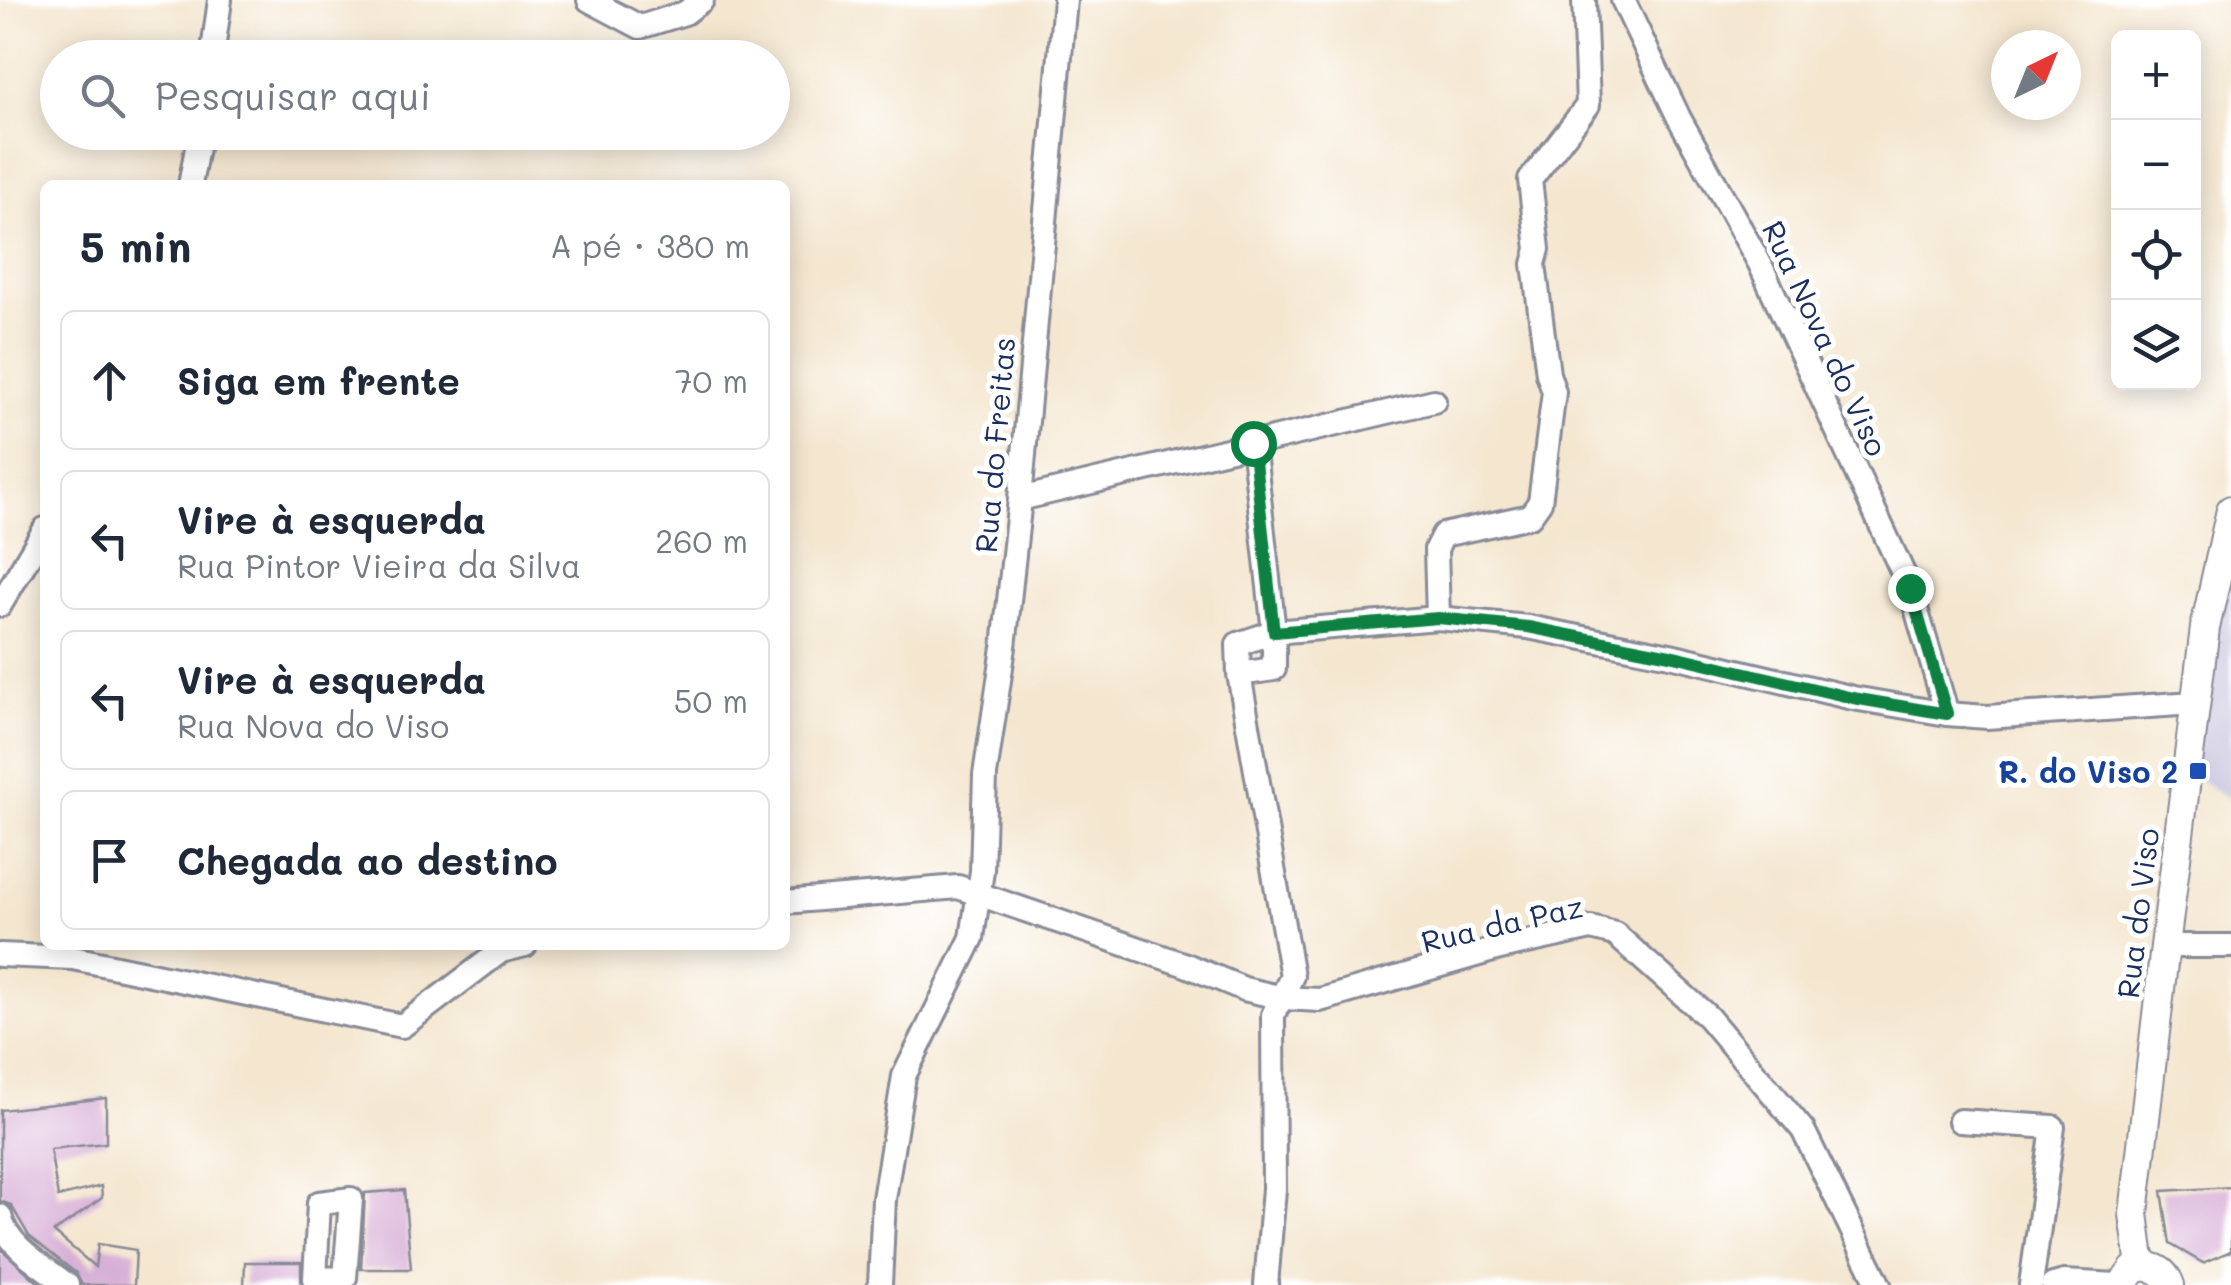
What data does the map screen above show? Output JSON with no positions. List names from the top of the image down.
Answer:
{
  "streets": {
    "main road": ["Rua do Viso"],
    "street": ["Rua Nova do Viso", "Rua do Freitas", "Rua da Paz"]
  },
  "crossings": [
    ["Rua do Freitas", "Rua da Paz"]
  ],
  "places": {
    "transit": ["R. do Viso 2"]
  },
  "north": "top right",
  "page": {
    "map_buttons": ["+", "−"],
    "search": "Pesquisar aqui",
    "heading": ["5 min", "A pé · 380 m"],
    "list": [
      ["Siga em frente", "70 m"],
      ["Vire à esquerda", "Rua Pintor Vieira da Silva", "260 m"],
      ["Vire à esquerda", "Rua Nova do Viso", "50 m"],
      "Chegada ao destino"
    ]
  }
}
